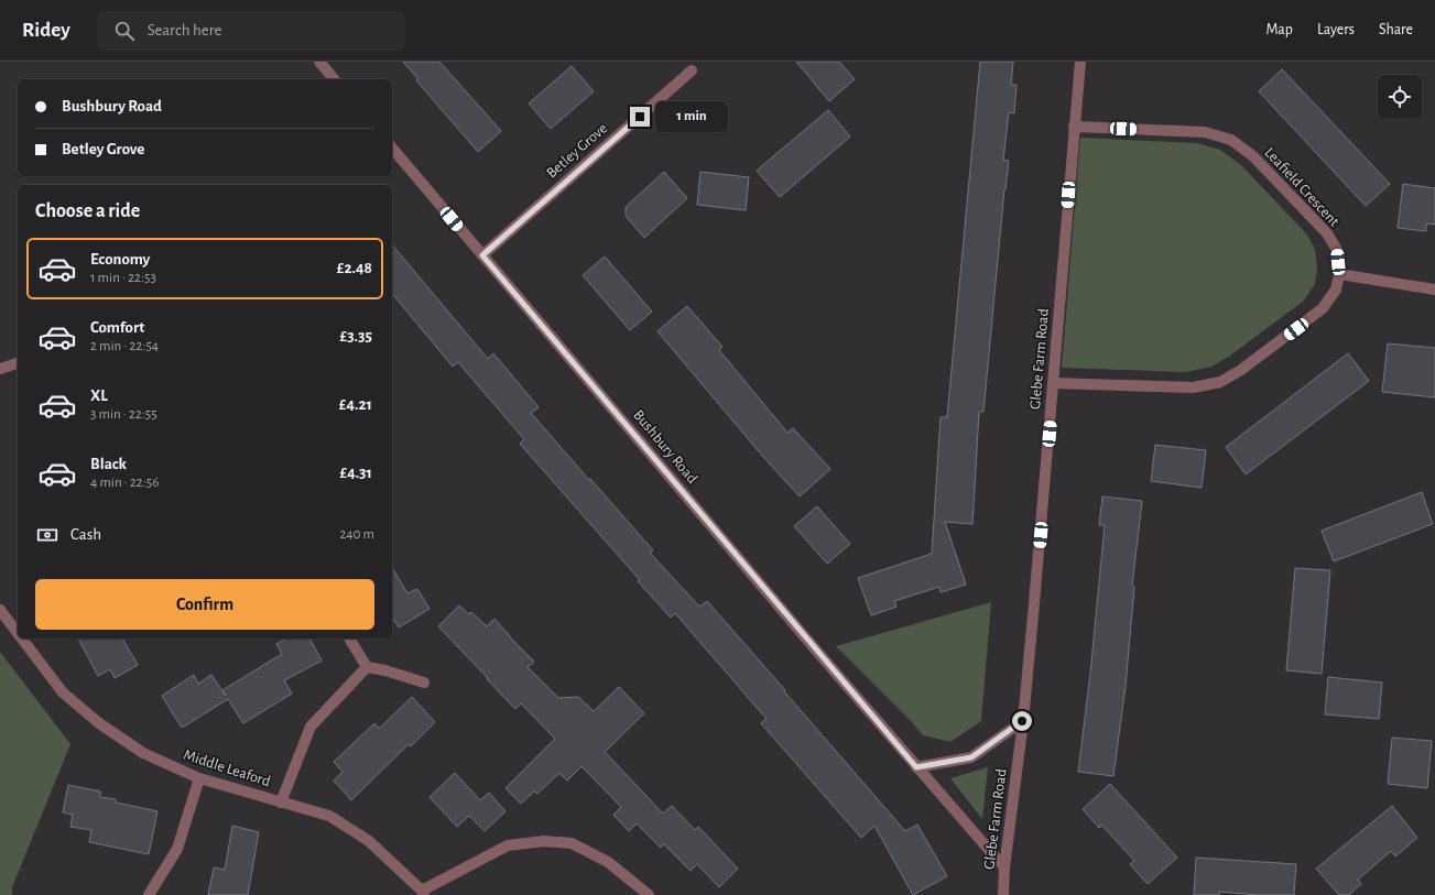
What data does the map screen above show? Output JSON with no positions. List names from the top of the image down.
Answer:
{
  "streets": {
    "street": [
      "Betley Grove",
      "Leafield Crescent",
      "Glebe Farm Road",
      "Bushbury Road",
      "Middle Leaford"
    ]
  },
  "crossings": [
    ["Betley Grove", "Bushbury Road"],
    ["Leafield Crescent", "Glebe Farm Road"],
    ["Glebe Farm Road", "Bushbury Road"]
  ],
  "page": {
    "header": "Ridey",
    "search": "Search here",
    "nav": ["Map", "Layers", "Share"],
    "banner": ["Bushbury Road", "Betley Grove"],
    "bubble": "1 min",
    "heading": "Choose a ride",
    "list": [
      {
        "name": "Economy",
        "note": "1 min · 22:53",
        "value": "£2.48"
      },
      {
        "name": "Comfort",
        "note": "2 min · 22:54",
        "value": "£3.35"
      },
      {
        "name": "XL",
        "note": "3 min · 22:55",
        "value": "£4.21"
      },
      {
        "name": "Black",
        "note": "4 min · 22:56",
        "value": "£4.31"
      }
    ],
    "pay": ["Cash", "240 m"],
    "buttons": "Confirm"
  }
}
